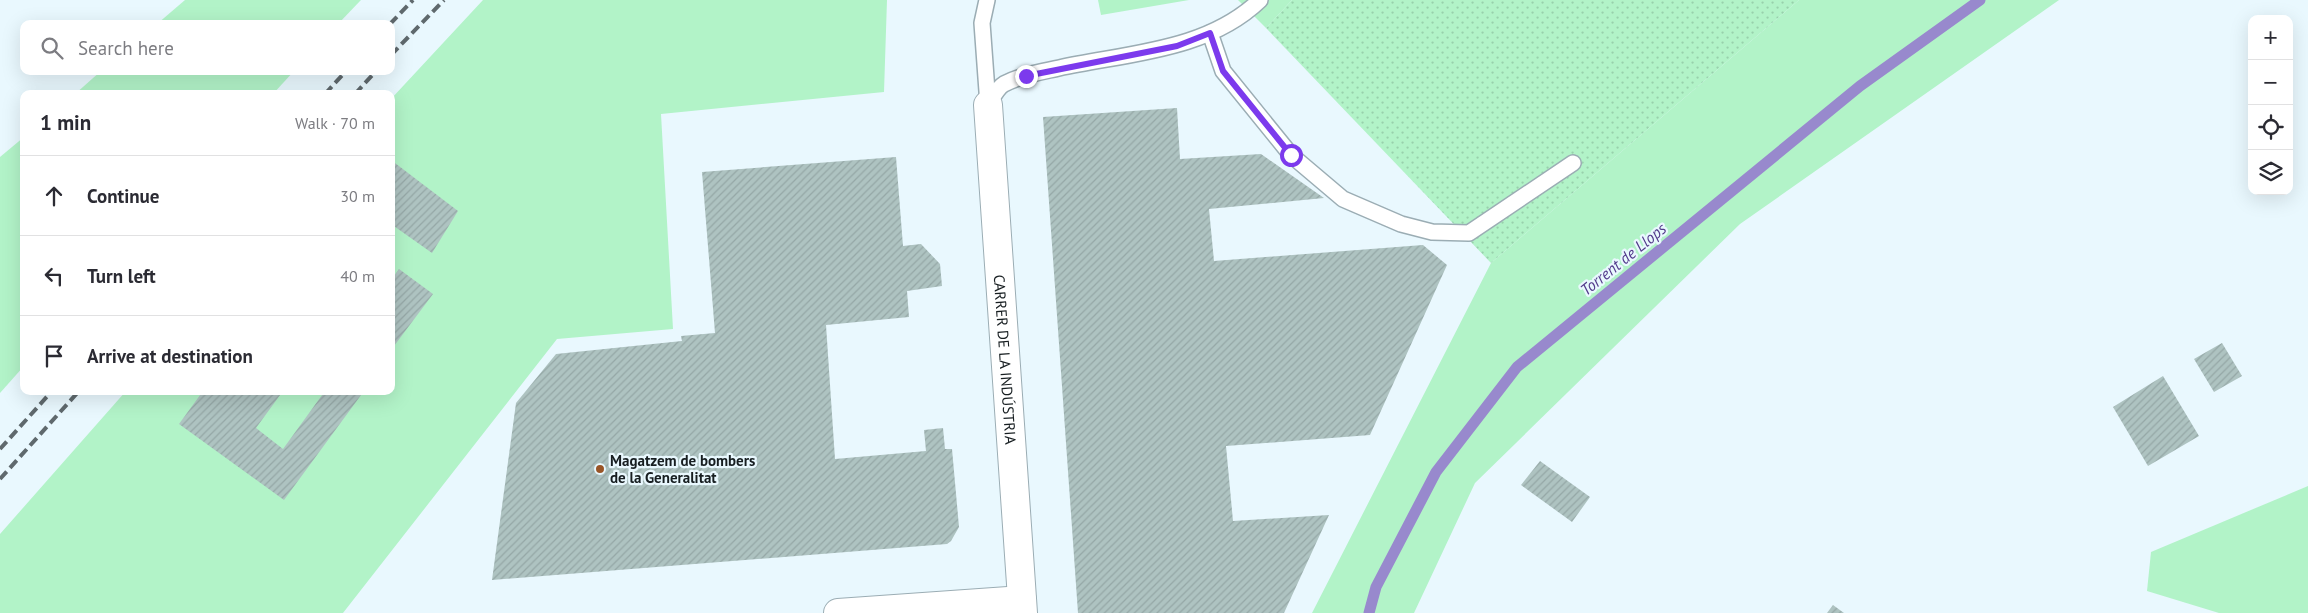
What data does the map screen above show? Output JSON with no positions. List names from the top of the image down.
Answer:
{
  "streets": {
    "street": ["CARRER DE LA INDÚSTRIA"]
  },
  "water": ["Torrent de Llops"],
  "places": ["Magatzem de bombers de la Generalitat"],
  "page": {
    "map_buttons": ["+", "−"],
    "search": "Search here",
    "heading": ["1 min", "Walk · 70 m"],
    "list": [
      ["Continue", "30 m"],
      ["Turn left", "40 m"],
      "Arrive at destination"
    ]
  }
}
